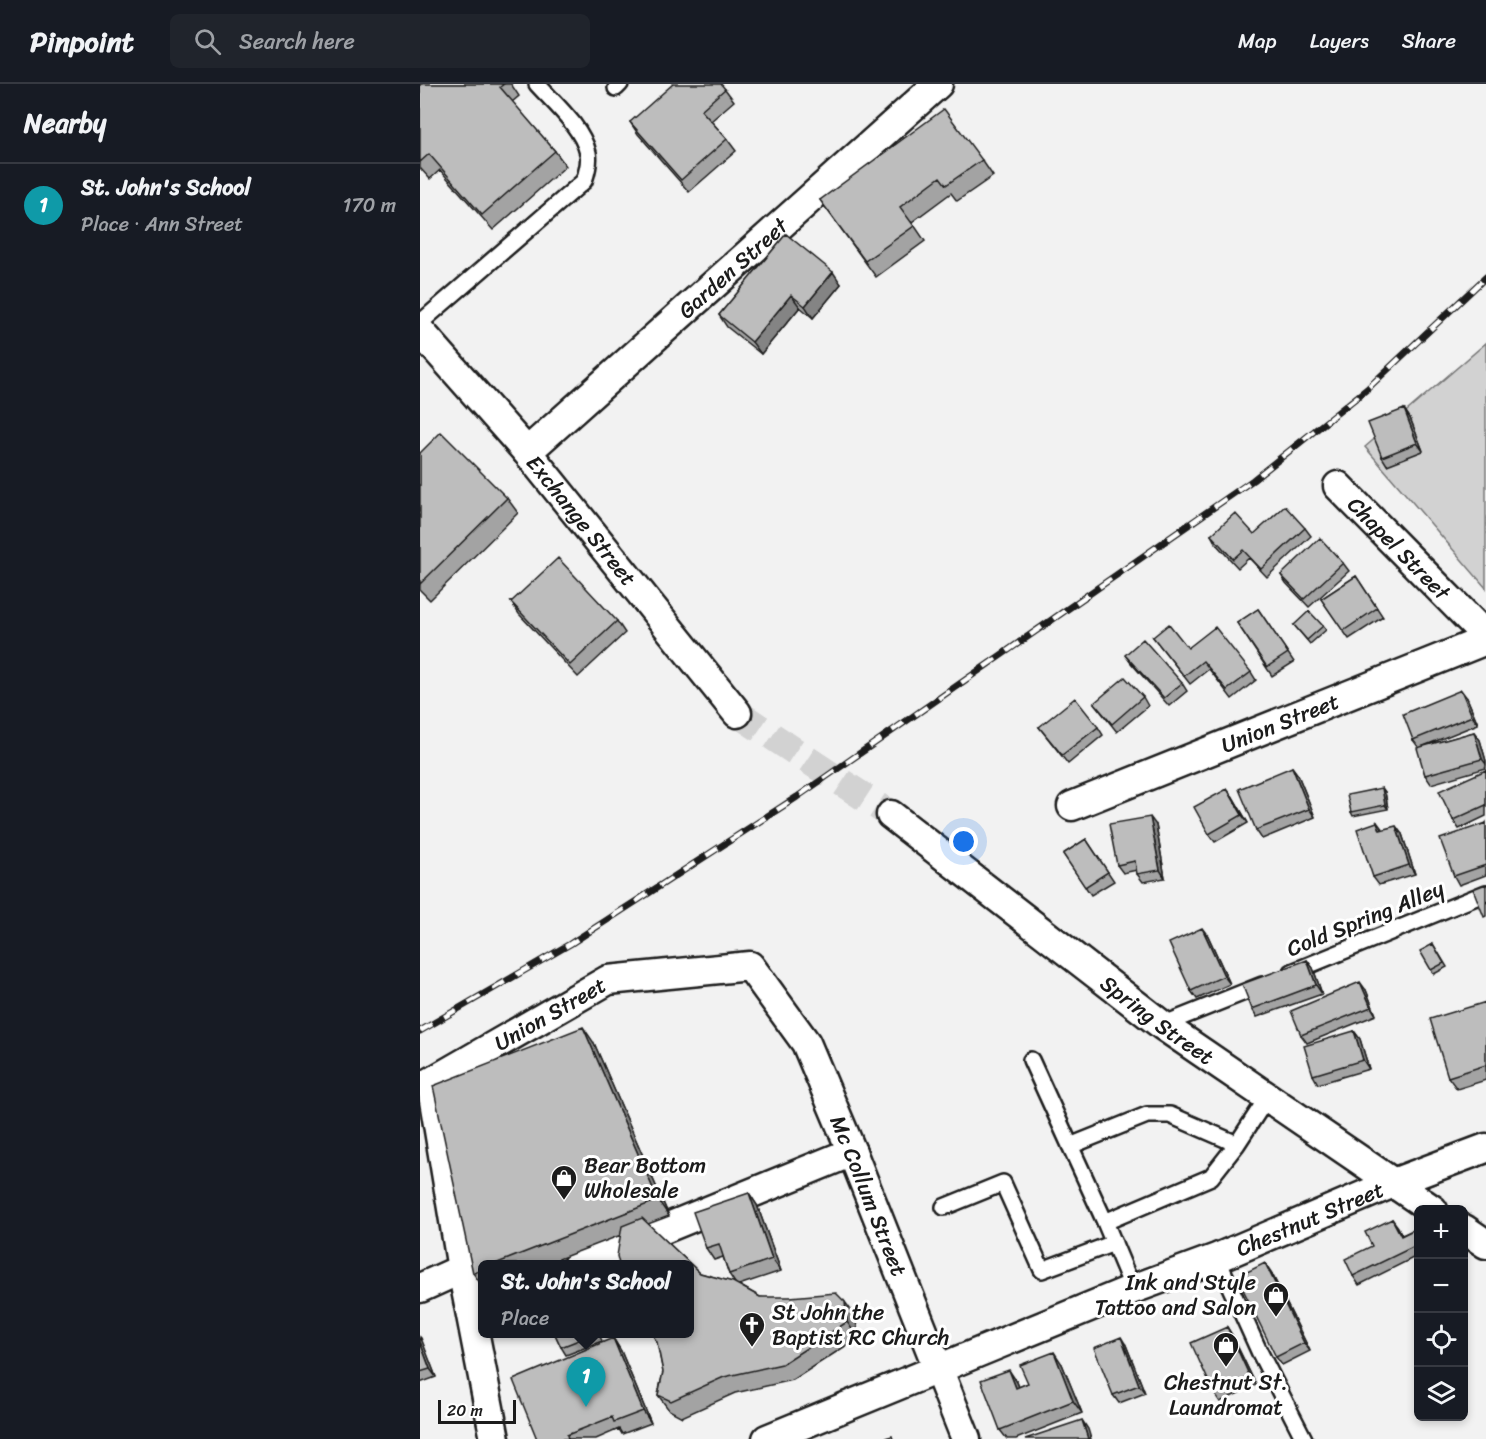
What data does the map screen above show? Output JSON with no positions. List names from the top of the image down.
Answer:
{
  "streets": {
    "street": [
      "Garden Street",
      "Exchange Street",
      "Chapel Street",
      "Union Street",
      "Spring Street",
      "Mc Collum Street",
      "Chestnut Street"
    ],
    "lane": ["Cold Spring Alley"]
  },
  "crossings": [
    ["Garden Street", "Exchange Street"],
    ["Chapel Street", "Union Street"],
    ["Union Street", "Mc Collum Street"],
    ["Cold Spring Alley", "Spring Street"],
    ["Spring Street", "Chestnut Street"],
    ["Mc Collum Street", "Chestnut Street"]
  ],
  "places": {
    "shop": ["Bear Bottom Wholesale", "Ink and Style Tattoo and Salon", "Chestnut St. Laundromat"],
    "church": ["St John the Baptist RC Church"]
  },
  "scale_bar": "20 m",
  "page": {
    "header": "Pinpoint",
    "search": "Search here",
    "nav": ["Map", "Layers", "Share"],
    "heading": "Nearby",
    "list": [
      {
        "mark": "1",
        "name": "St. John's School",
        "note": "Place · Ann Street",
        "value": "170 m"
      }
    ],
    "map_buttons": ["+", "−"],
    "popup": ["St. John's School", "Place"],
    "pins": "1",
    "scale": "20 m"
  }
}
